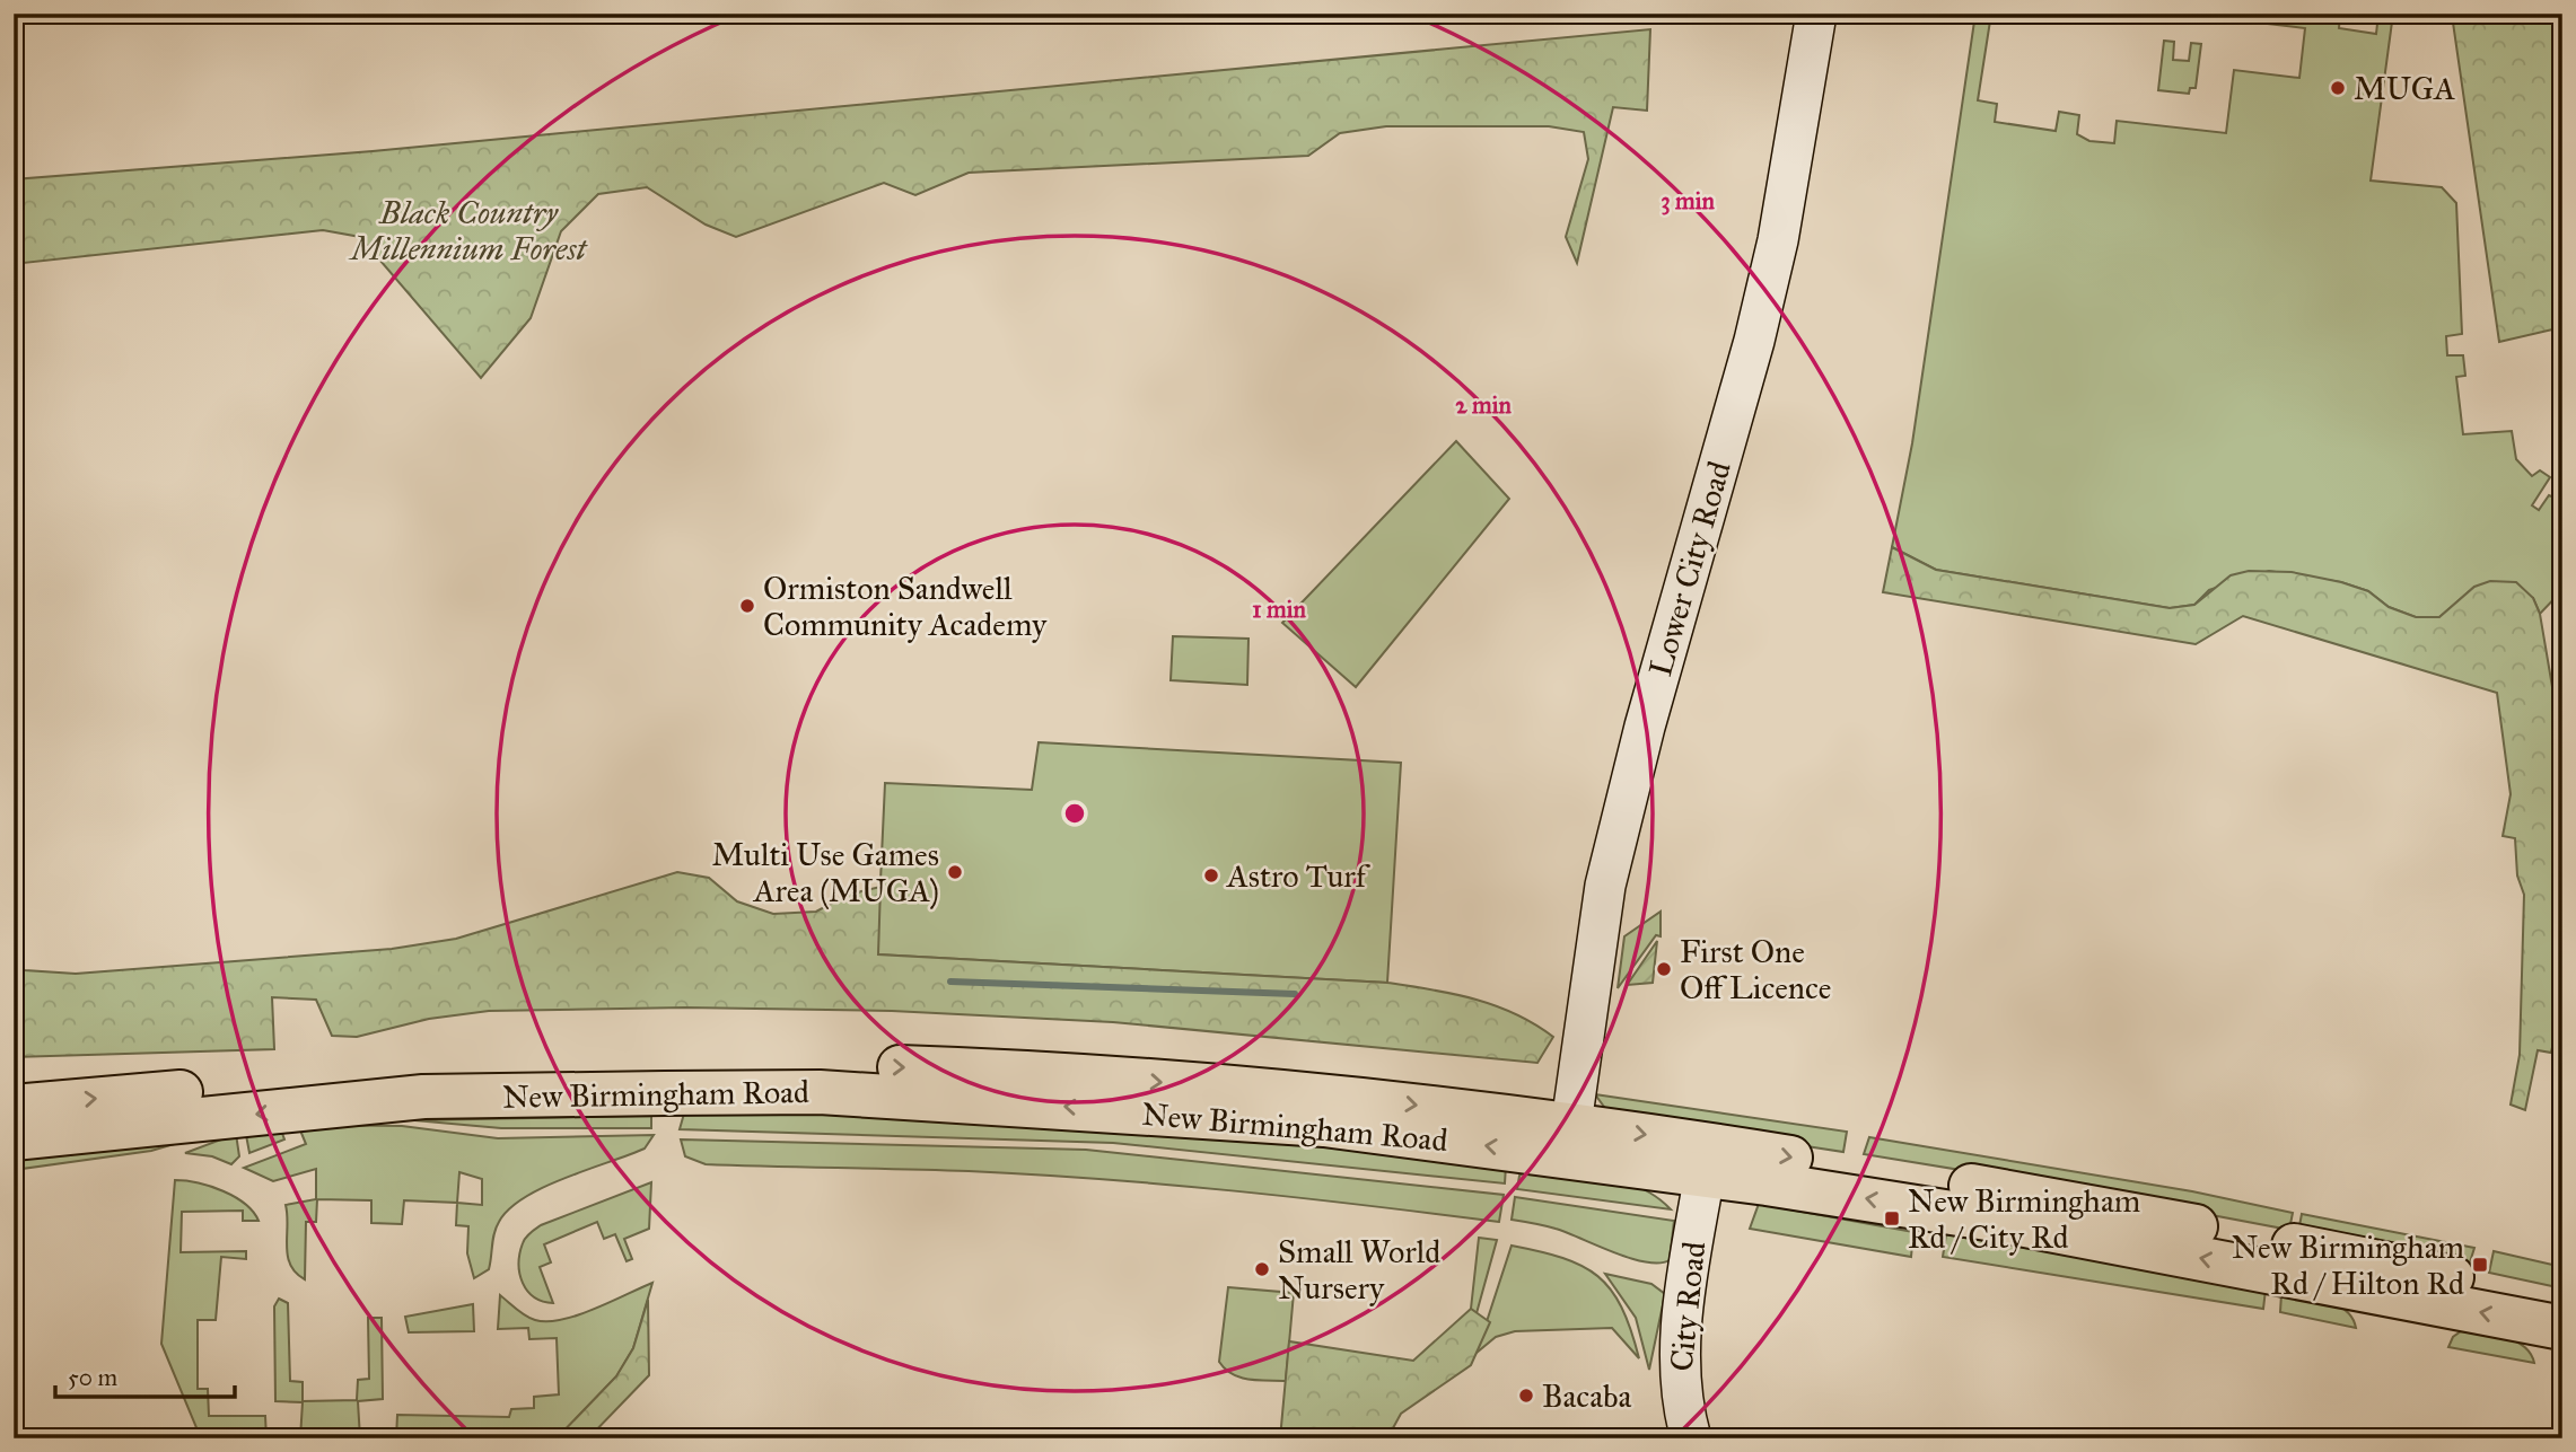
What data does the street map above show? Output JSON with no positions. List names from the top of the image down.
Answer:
{
  "streets": {
    "highway": ["New Birmingham Road"],
    "street": ["Lower City Road", "City Road"]
  },
  "crossings": [
    ["Lower City Road", "New Birmingham Road"],
    ["New Birmingham Road", "City Road"]
  ],
  "parks": ["Black Country Millennium Forest"],
  "places": {
    "other": [
      "MUGA",
      "Ormiston Sandwell Community Academy",
      "Multi Use Games Area (MUGA)",
      "Astro Turf",
      "First One Off Licence",
      "Small World Nursery",
      "Bacaba"
    ],
    "transit": ["New Birmingham Rd / City Rd", "New Birmingham Rd / Hilton Rd"]
  },
  "scale_bar": "50 m",
  "rings": ["3 min", "2 min", "1 min"]
}
